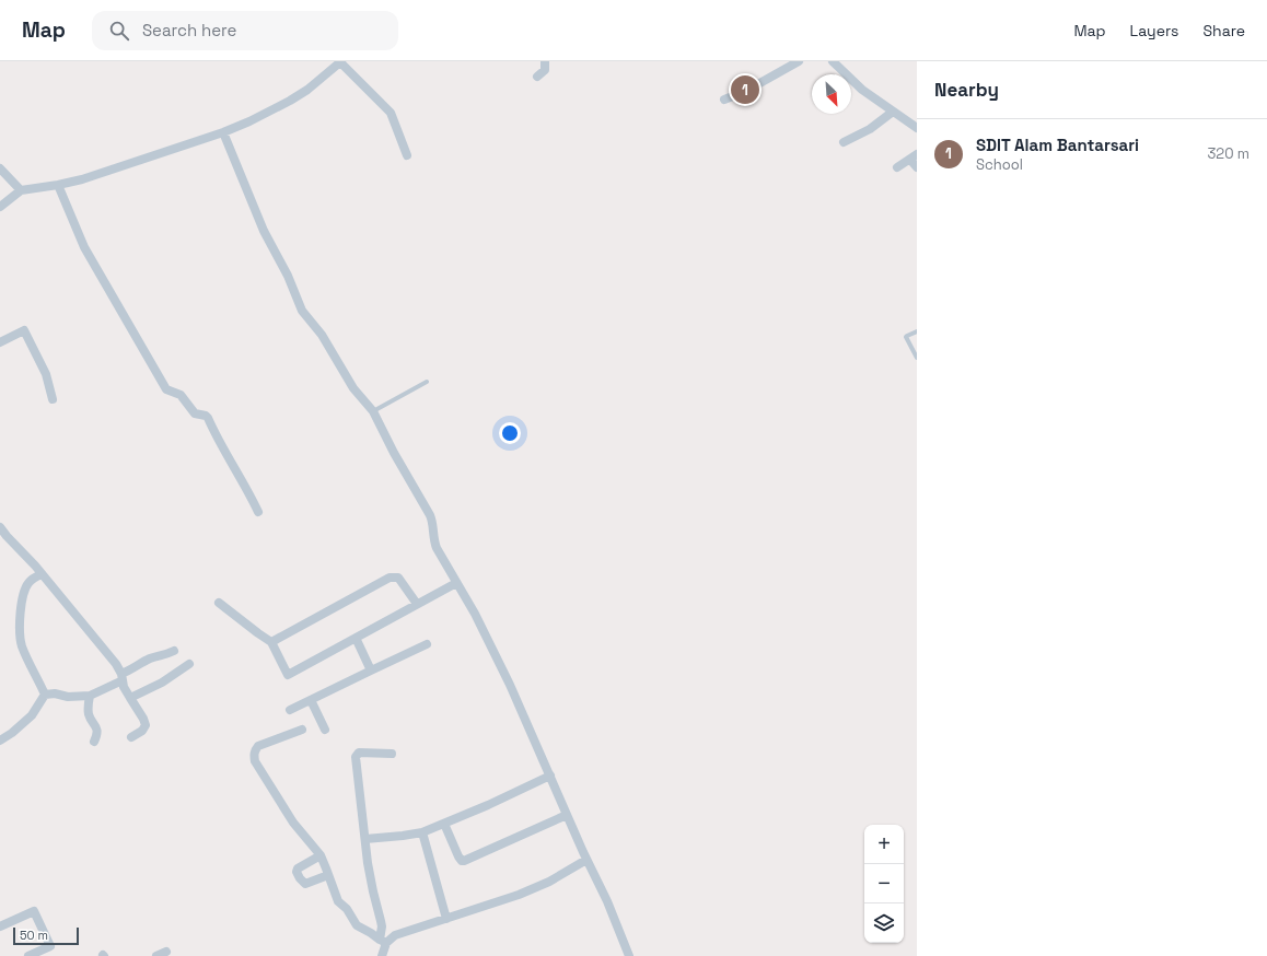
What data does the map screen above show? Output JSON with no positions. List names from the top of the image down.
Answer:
{
  "scale_bar": "50 m",
  "north": "bottom right",
  "page": {
    "header": "Map",
    "search": "Search here",
    "nav": ["Map", "Layers", "Share"],
    "heading": "Nearby",
    "pins": "1",
    "list": [
      {
        "mark": "1",
        "name": "SDIT Alam Bantarsari",
        "note": "School",
        "value": "320 m"
      }
    ],
    "map_buttons": ["+", "−"],
    "scale": "50 m"
  }
}
